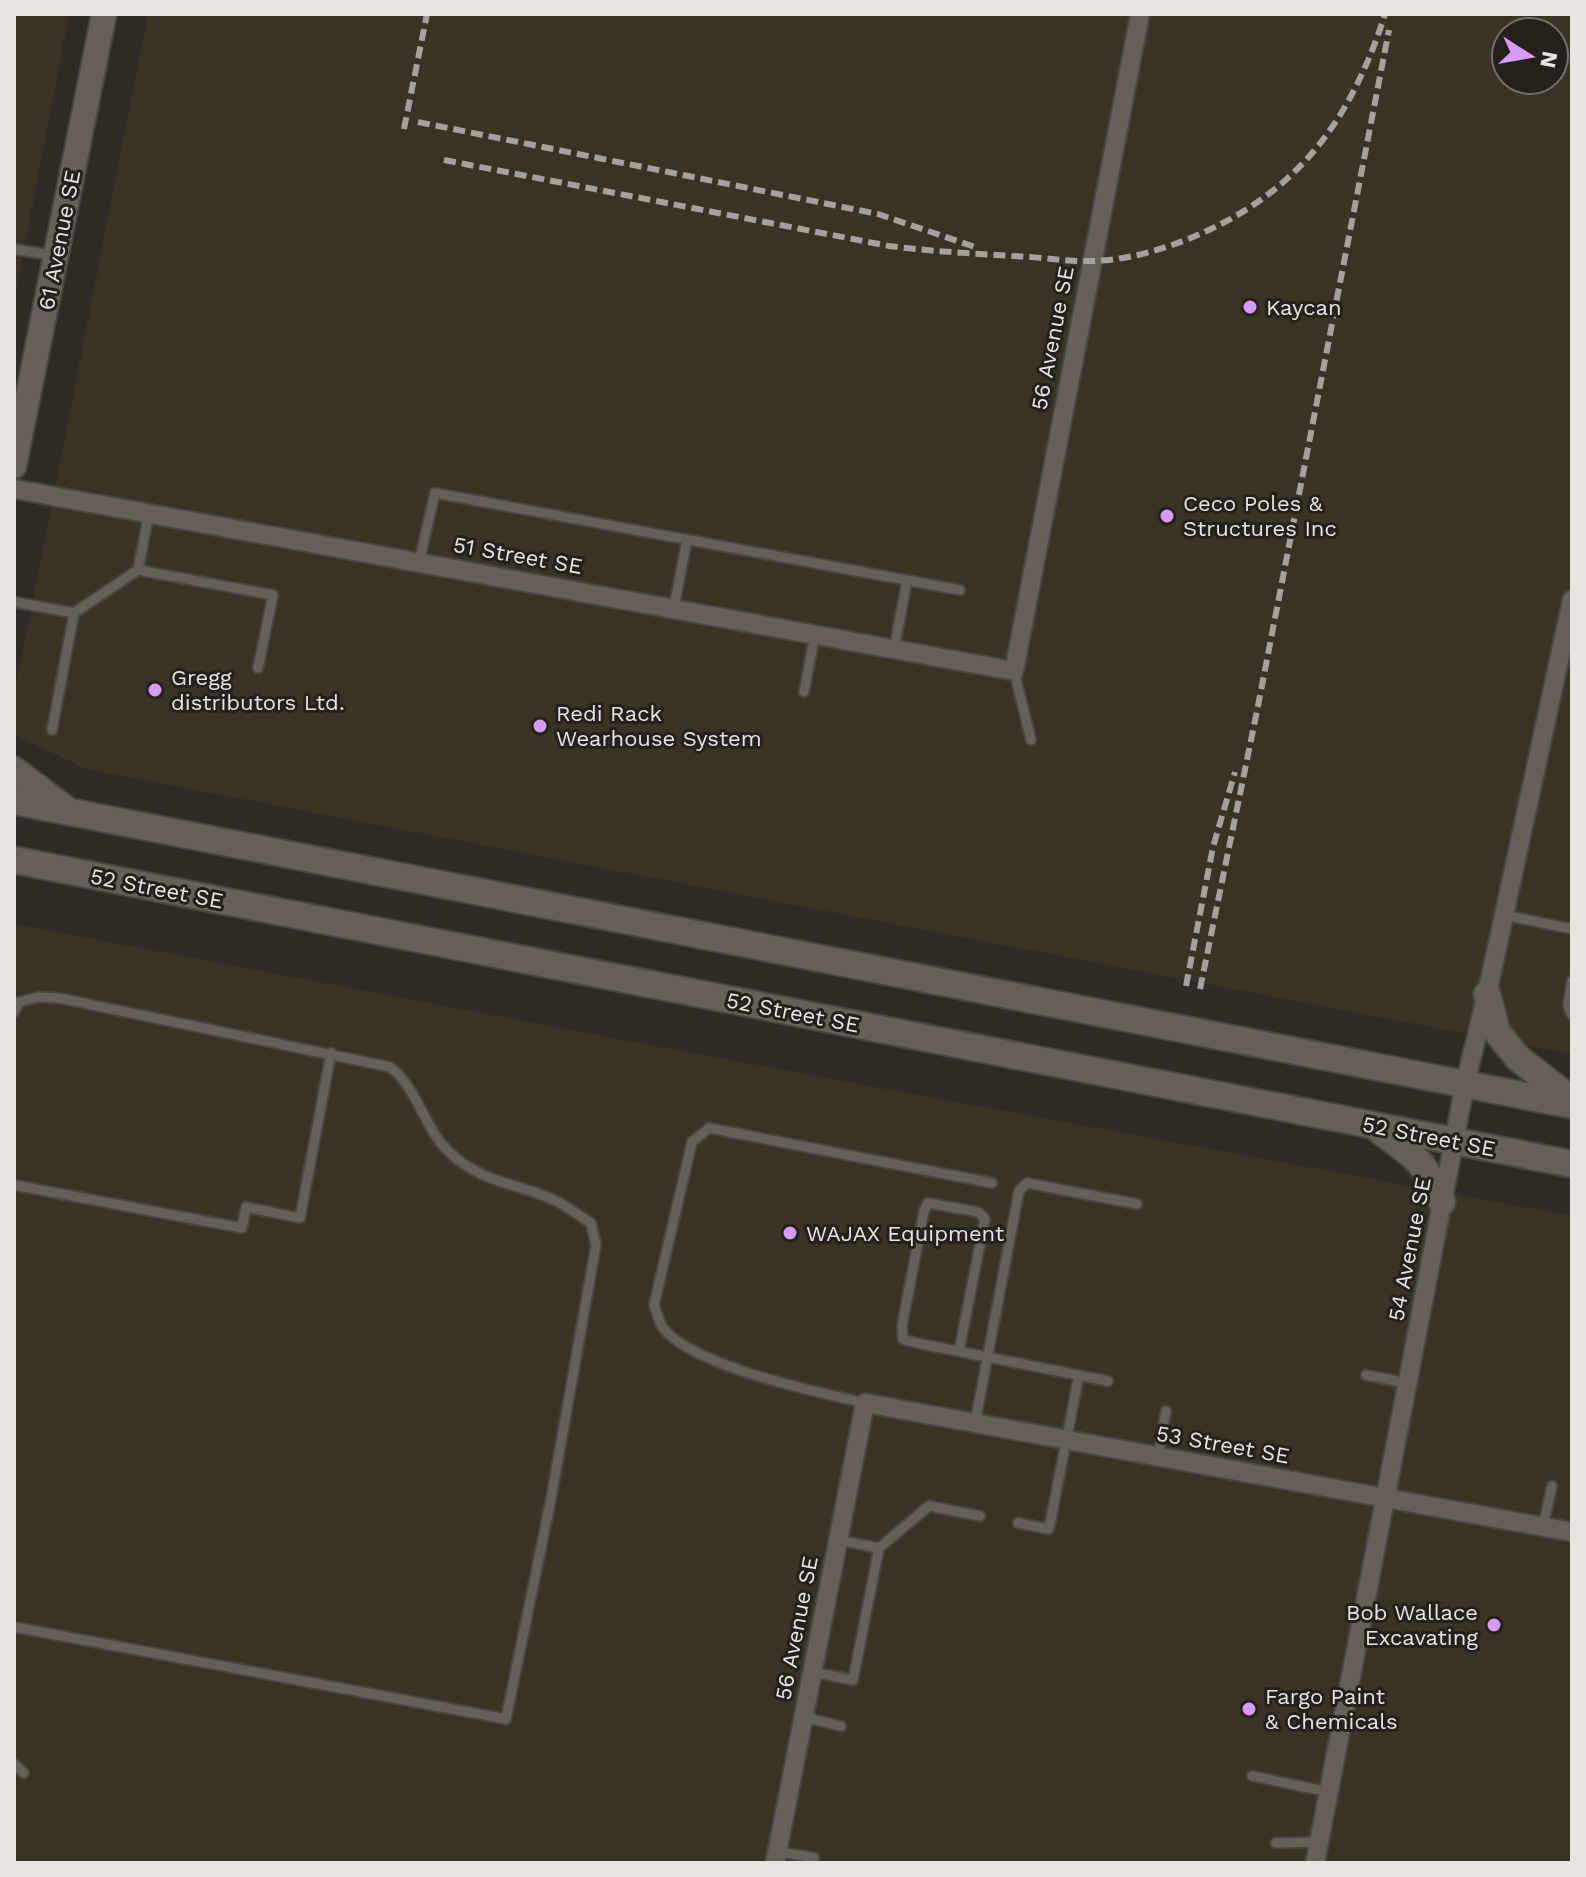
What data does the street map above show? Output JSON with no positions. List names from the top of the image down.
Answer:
{
  "streets": {
    "main road": ["52 Street SE"],
    "street": [
      "61 Avenue SE",
      "56 Avenue SE",
      "51 Street SE",
      "54 Avenue SE",
      "53 Street SE"
    ]
  },
  "crossings": [
    ["56 Avenue SE", "51 Street SE"],
    ["56 Avenue SE", "53 Street SE"],
    ["52 Street SE", "54 Avenue SE"],
    ["54 Avenue SE", "53 Street SE"]
  ],
  "places": [
    "Kaycan",
    "Ceco Poles & Structures Inc",
    "Gregg distributors Ltd.",
    "Redi Rack Wearhouse System",
    "WAJAX Equipment",
    "Bob Wallace Excavating",
    "Fargo Paint & Chemicals"
  ],
  "north": "right"
}
